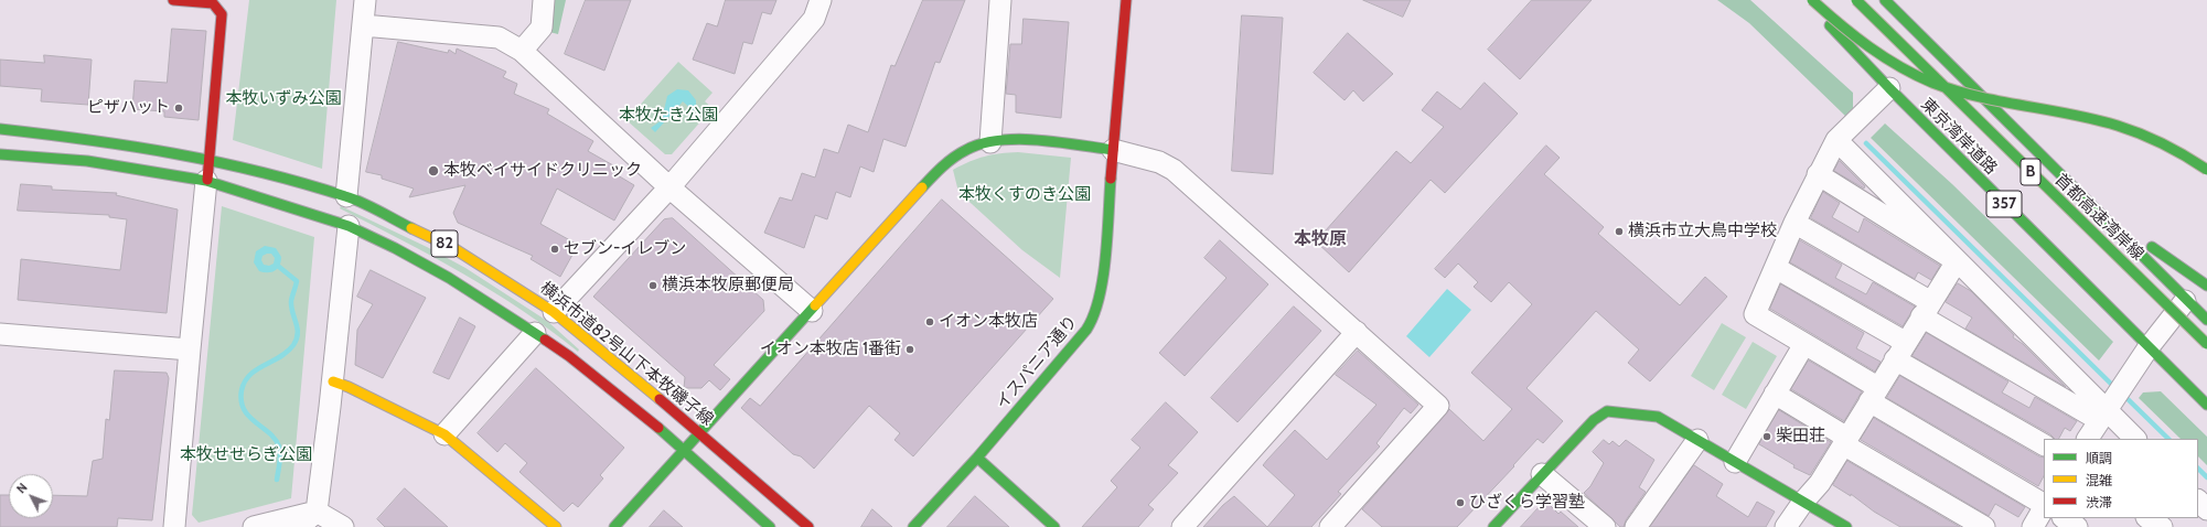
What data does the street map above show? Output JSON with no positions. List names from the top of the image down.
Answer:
{
  "streets": {
    "main road": [
      "東京湾岸道路",
      "B",
      "357",
      "首都高速湾岸線",
      "82",
      "横浜市道82号山下本牧磯子線",
      "イスパニア通り"
    ]
  },
  "districts": ["本牧原"],
  "parks": [
    "本牧いずみ公園",
    "本牧たき公園",
    "本牧くすのき公園",
    "本牧せせらぎ公園"
  ],
  "places": [
    "ピザハット",
    "本牧ベイサイドクリニック",
    "横浜市立大鳥中学校",
    "セブン-イレブン",
    "横浜本牧原郵便局",
    "イオン本牧店",
    "イオン本牧店 1番街",
    "柴田荘",
    "ひざくら学習塾"
  ],
  "legend": ["順調", "混雑", "渋滞"],
  "north": "top left"
}
